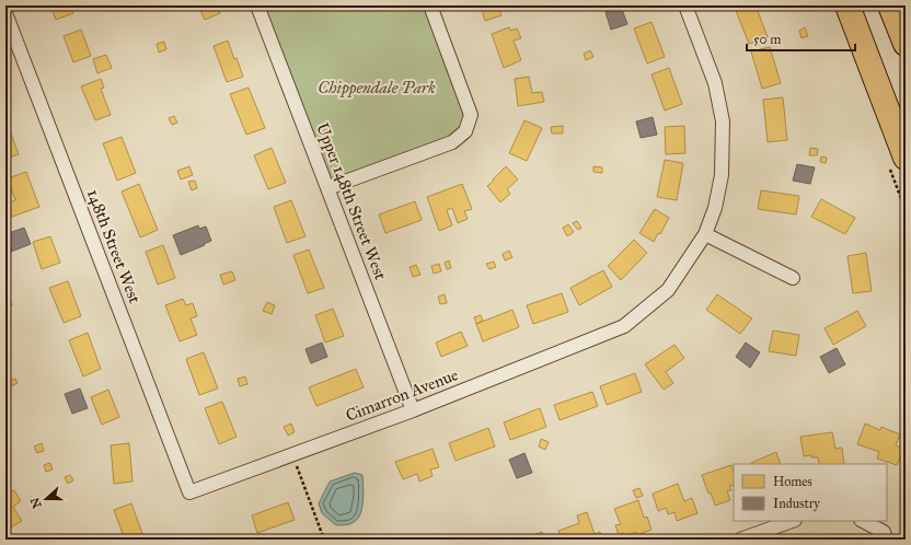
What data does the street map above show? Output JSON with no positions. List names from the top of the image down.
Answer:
{
  "streets": {
    "street": ["Upper 148th Street West", "148th Street West", "Cimarron Avenue"]
  },
  "crossings": [
    ["Upper 148th Street West", "Cimarron Avenue"],
    ["148th Street West", "Cimarron Avenue"]
  ],
  "parks": ["Chippendale Park"],
  "legend": ["Homes", "Industry"],
  "scale_bar": "50 m",
  "north": "left"
}
